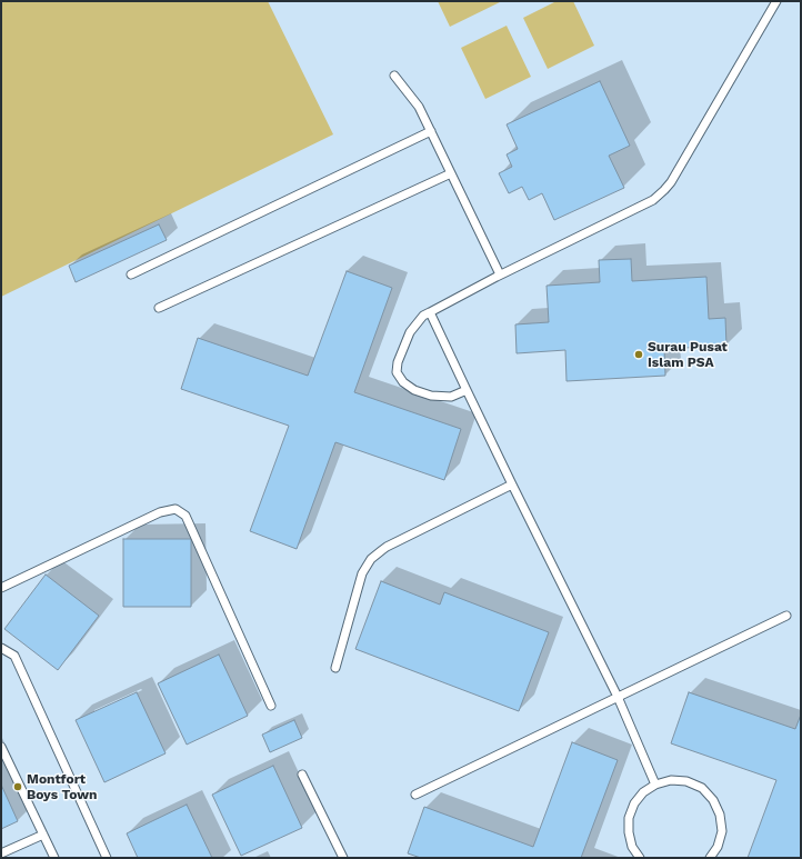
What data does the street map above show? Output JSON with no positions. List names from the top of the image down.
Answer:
{
  "places": ["Surau Pusat Islam PSA", "Montfort Boys Town"]
}
